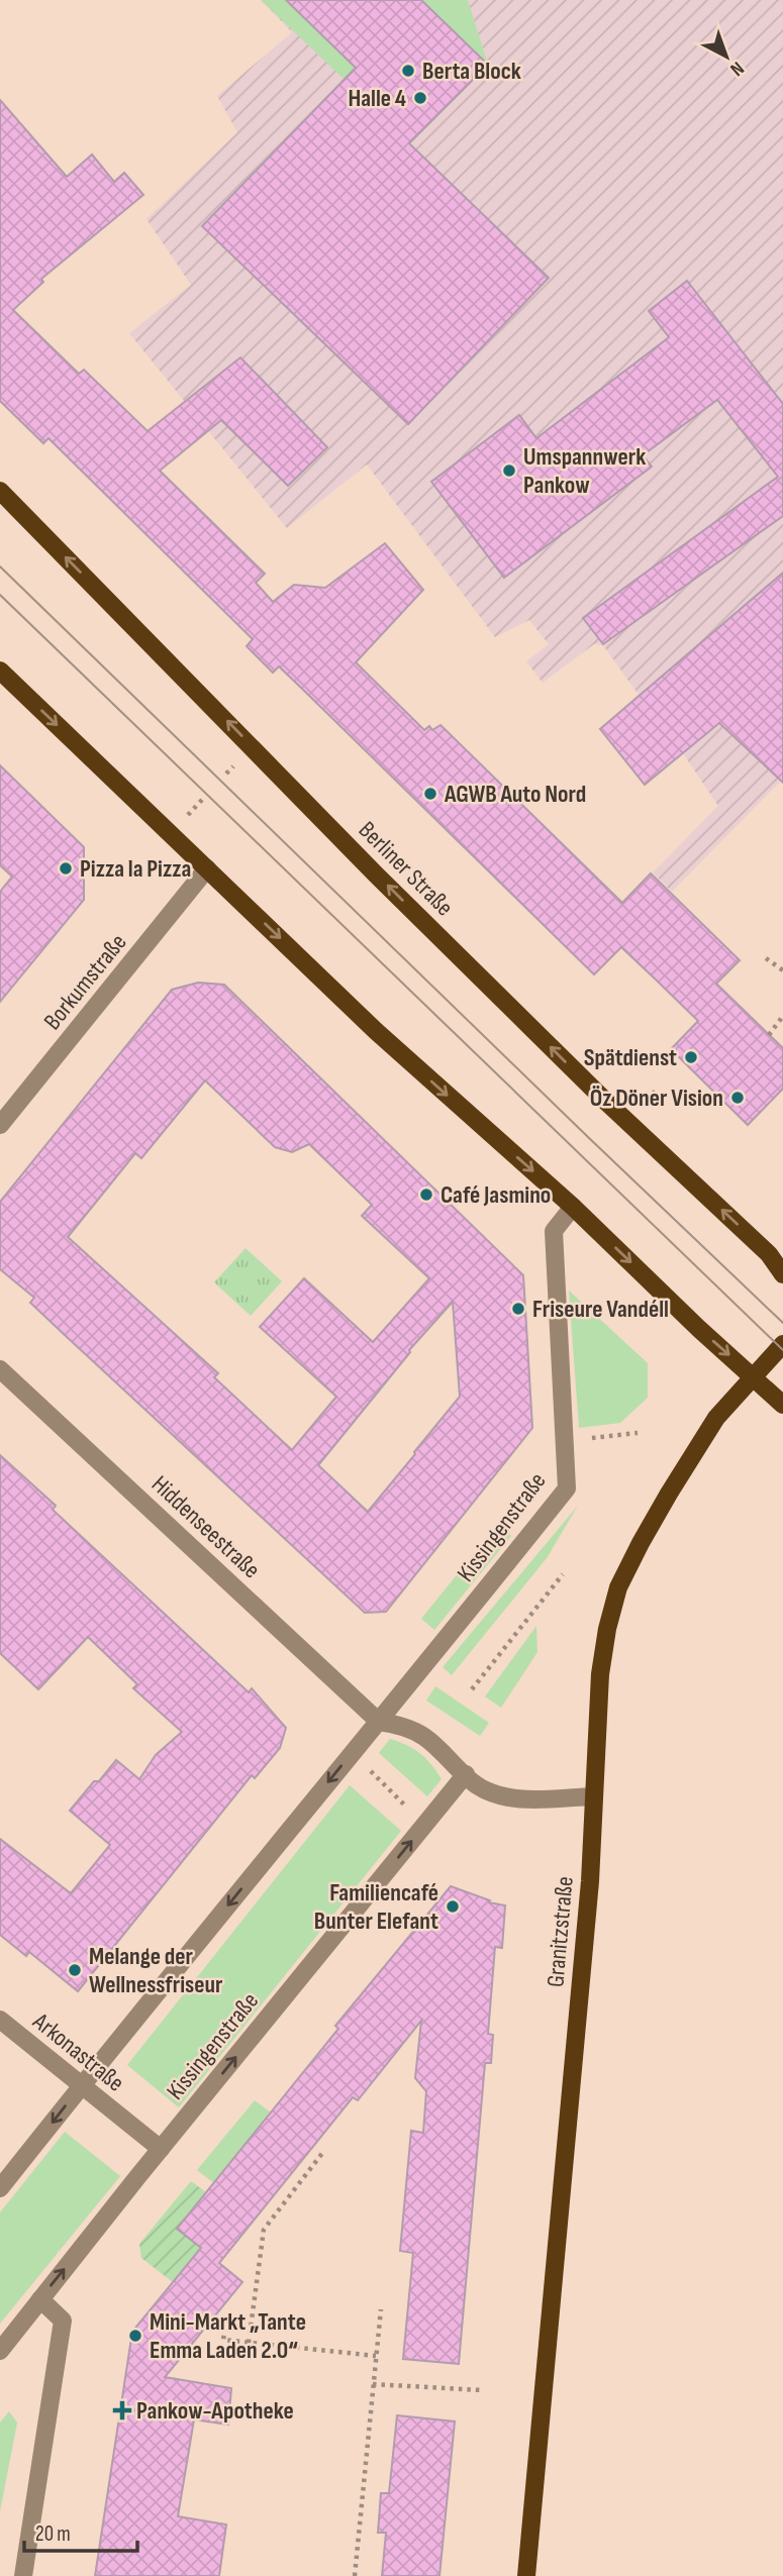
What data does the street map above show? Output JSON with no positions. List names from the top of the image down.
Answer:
{
  "streets": {
    "main road": ["Berliner Straße", "Granitzstraße"],
    "street": [
      "Borkumstraße",
      "Hiddenseestraße",
      "Kissingenstraße",
      "Arkonastraße"
    ]
  },
  "crossings": [
    ["Hiddenseestraße", "Kissingenstraße"],
    ["Kissingenstraße", "Arkonastraße"]
  ],
  "places": {
    "other": [
      "Berta Block",
      "Halle 4",
      "Umspannwerk Pankow",
      "AGWB Auto Nord",
      "Pizza la Pizza",
      "Spätdienst",
      "Öz Döner Vision",
      "Café Jasmino",
      "Friseure Vandéll",
      "Familiencafé Bunter Elefant",
      "Melange der Wellnessfriseur",
      "Mini-Markt „Tante Emma Laden 2.0“"
    ],
    "health": ["Pankow-Apotheke"]
  },
  "scale_bar": "20 m",
  "north": "bottom right"
}
